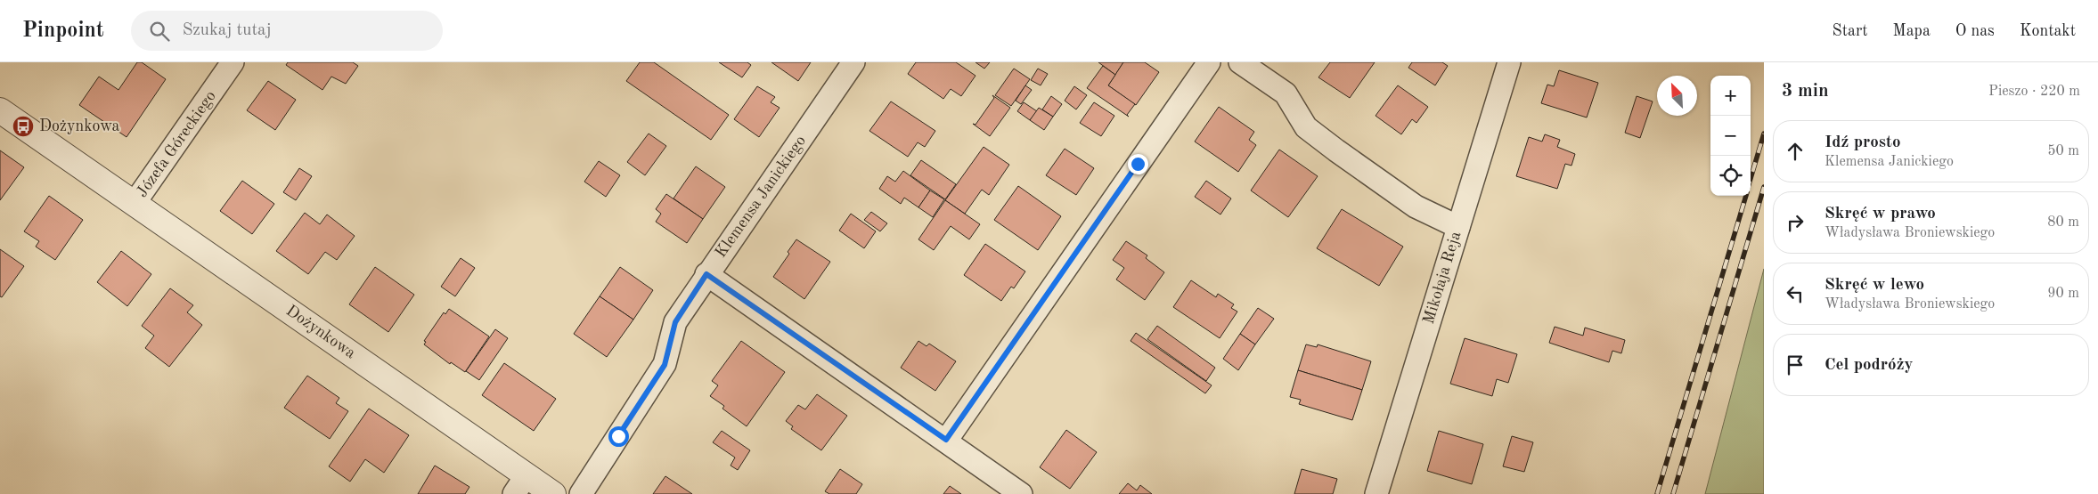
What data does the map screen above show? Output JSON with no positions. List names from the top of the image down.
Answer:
{
  "streets": {
    "street": [
      "Józefa Góreckiego",
      "Klemensa Janickiego",
      "Mikołaja Reja",
      "Dożynkowa"
    ]
  },
  "crossings": [
    ["Józefa Góreckiego", "Dożynkowa"]
  ],
  "places": {
    "bus stop": ["Dożynkowa"]
  },
  "north": "top left",
  "page": {
    "header": "Pinpoint",
    "search": "Szukaj tutaj",
    "nav": [
      "Start",
      "Mapa",
      "O nas",
      "Kontakt"
    ],
    "heading": ["3 min", "Pieszo · 220 m"],
    "map_buttons": ["+", "−"],
    "list": [
      ["Idź prosto", "Klemensa Janickiego", "50 m"],
      ["Skręć w prawo", "Władysława Broniewskiego", "80 m"],
      ["Skręć w lewo", "Władysława Broniewskiego", "90 m"],
      "Cel podróży"
    ]
  }
}
